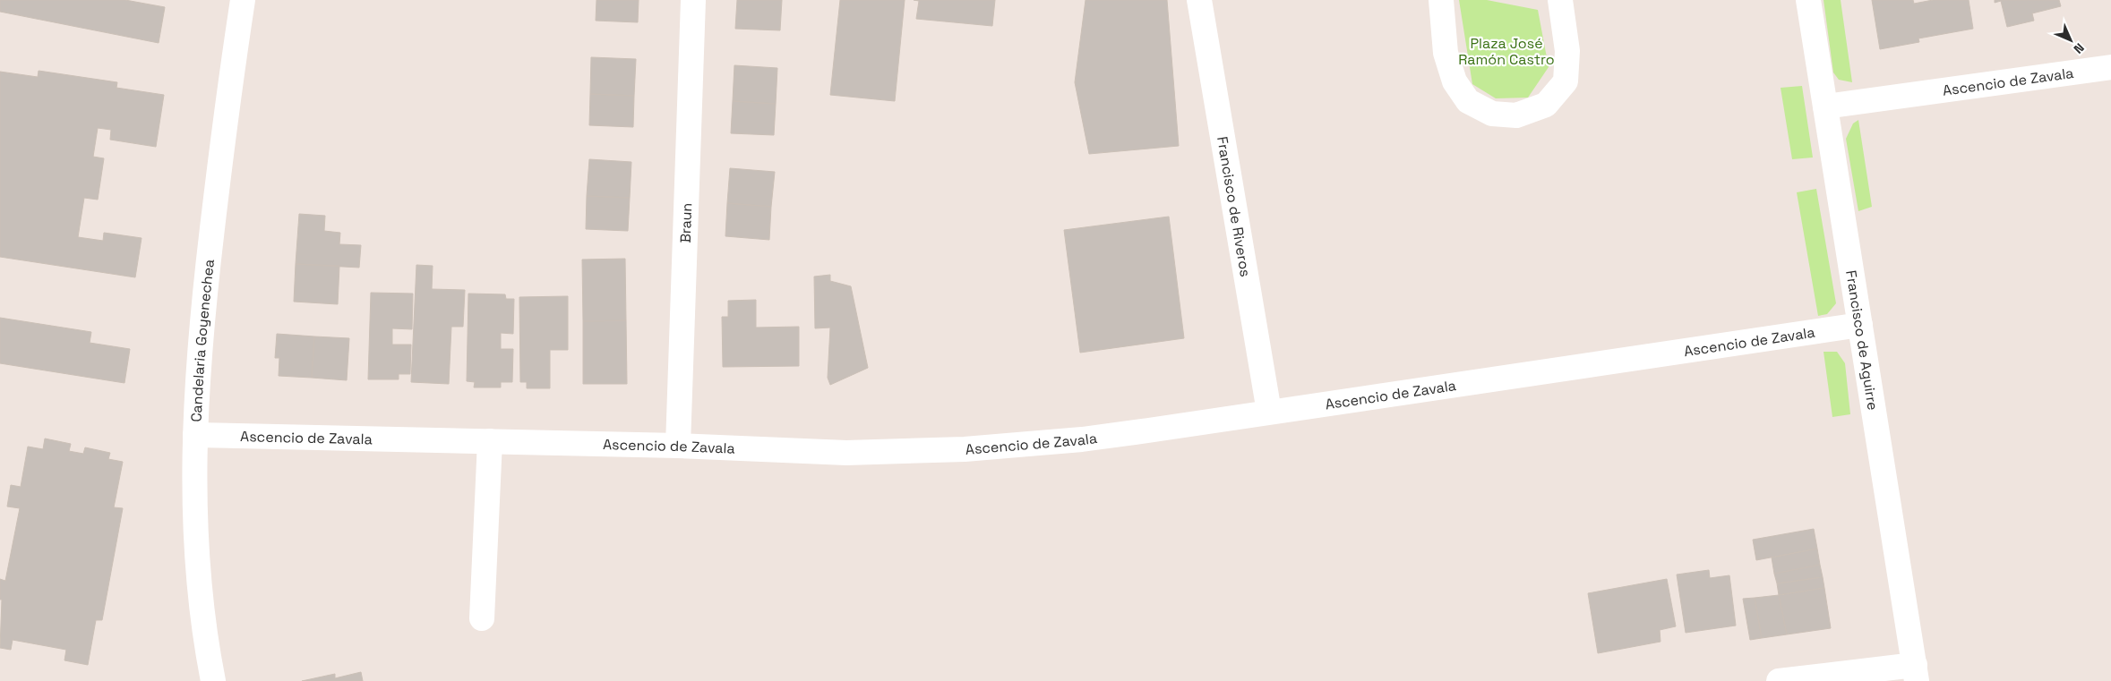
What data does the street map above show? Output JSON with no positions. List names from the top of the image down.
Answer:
{
  "streets": {
    "street": [
      "Ascencio de Zavala",
      "Francisco de Riveros",
      "Braun",
      "Candelaria Goyenechea",
      "Francisco de Aguirre"
    ]
  },
  "crossings": [
    ["Ascencio de Zavala", "Francisco de Riveros"],
    ["Ascencio de Zavala", "Braun"],
    ["Ascencio de Zavala", "Candelaria Goyenechea"],
    ["Ascencio de Zavala", "Francisco de Aguirre"]
  ],
  "parks": ["Plaza José Ramón Castro"],
  "north": "bottom right"
}
